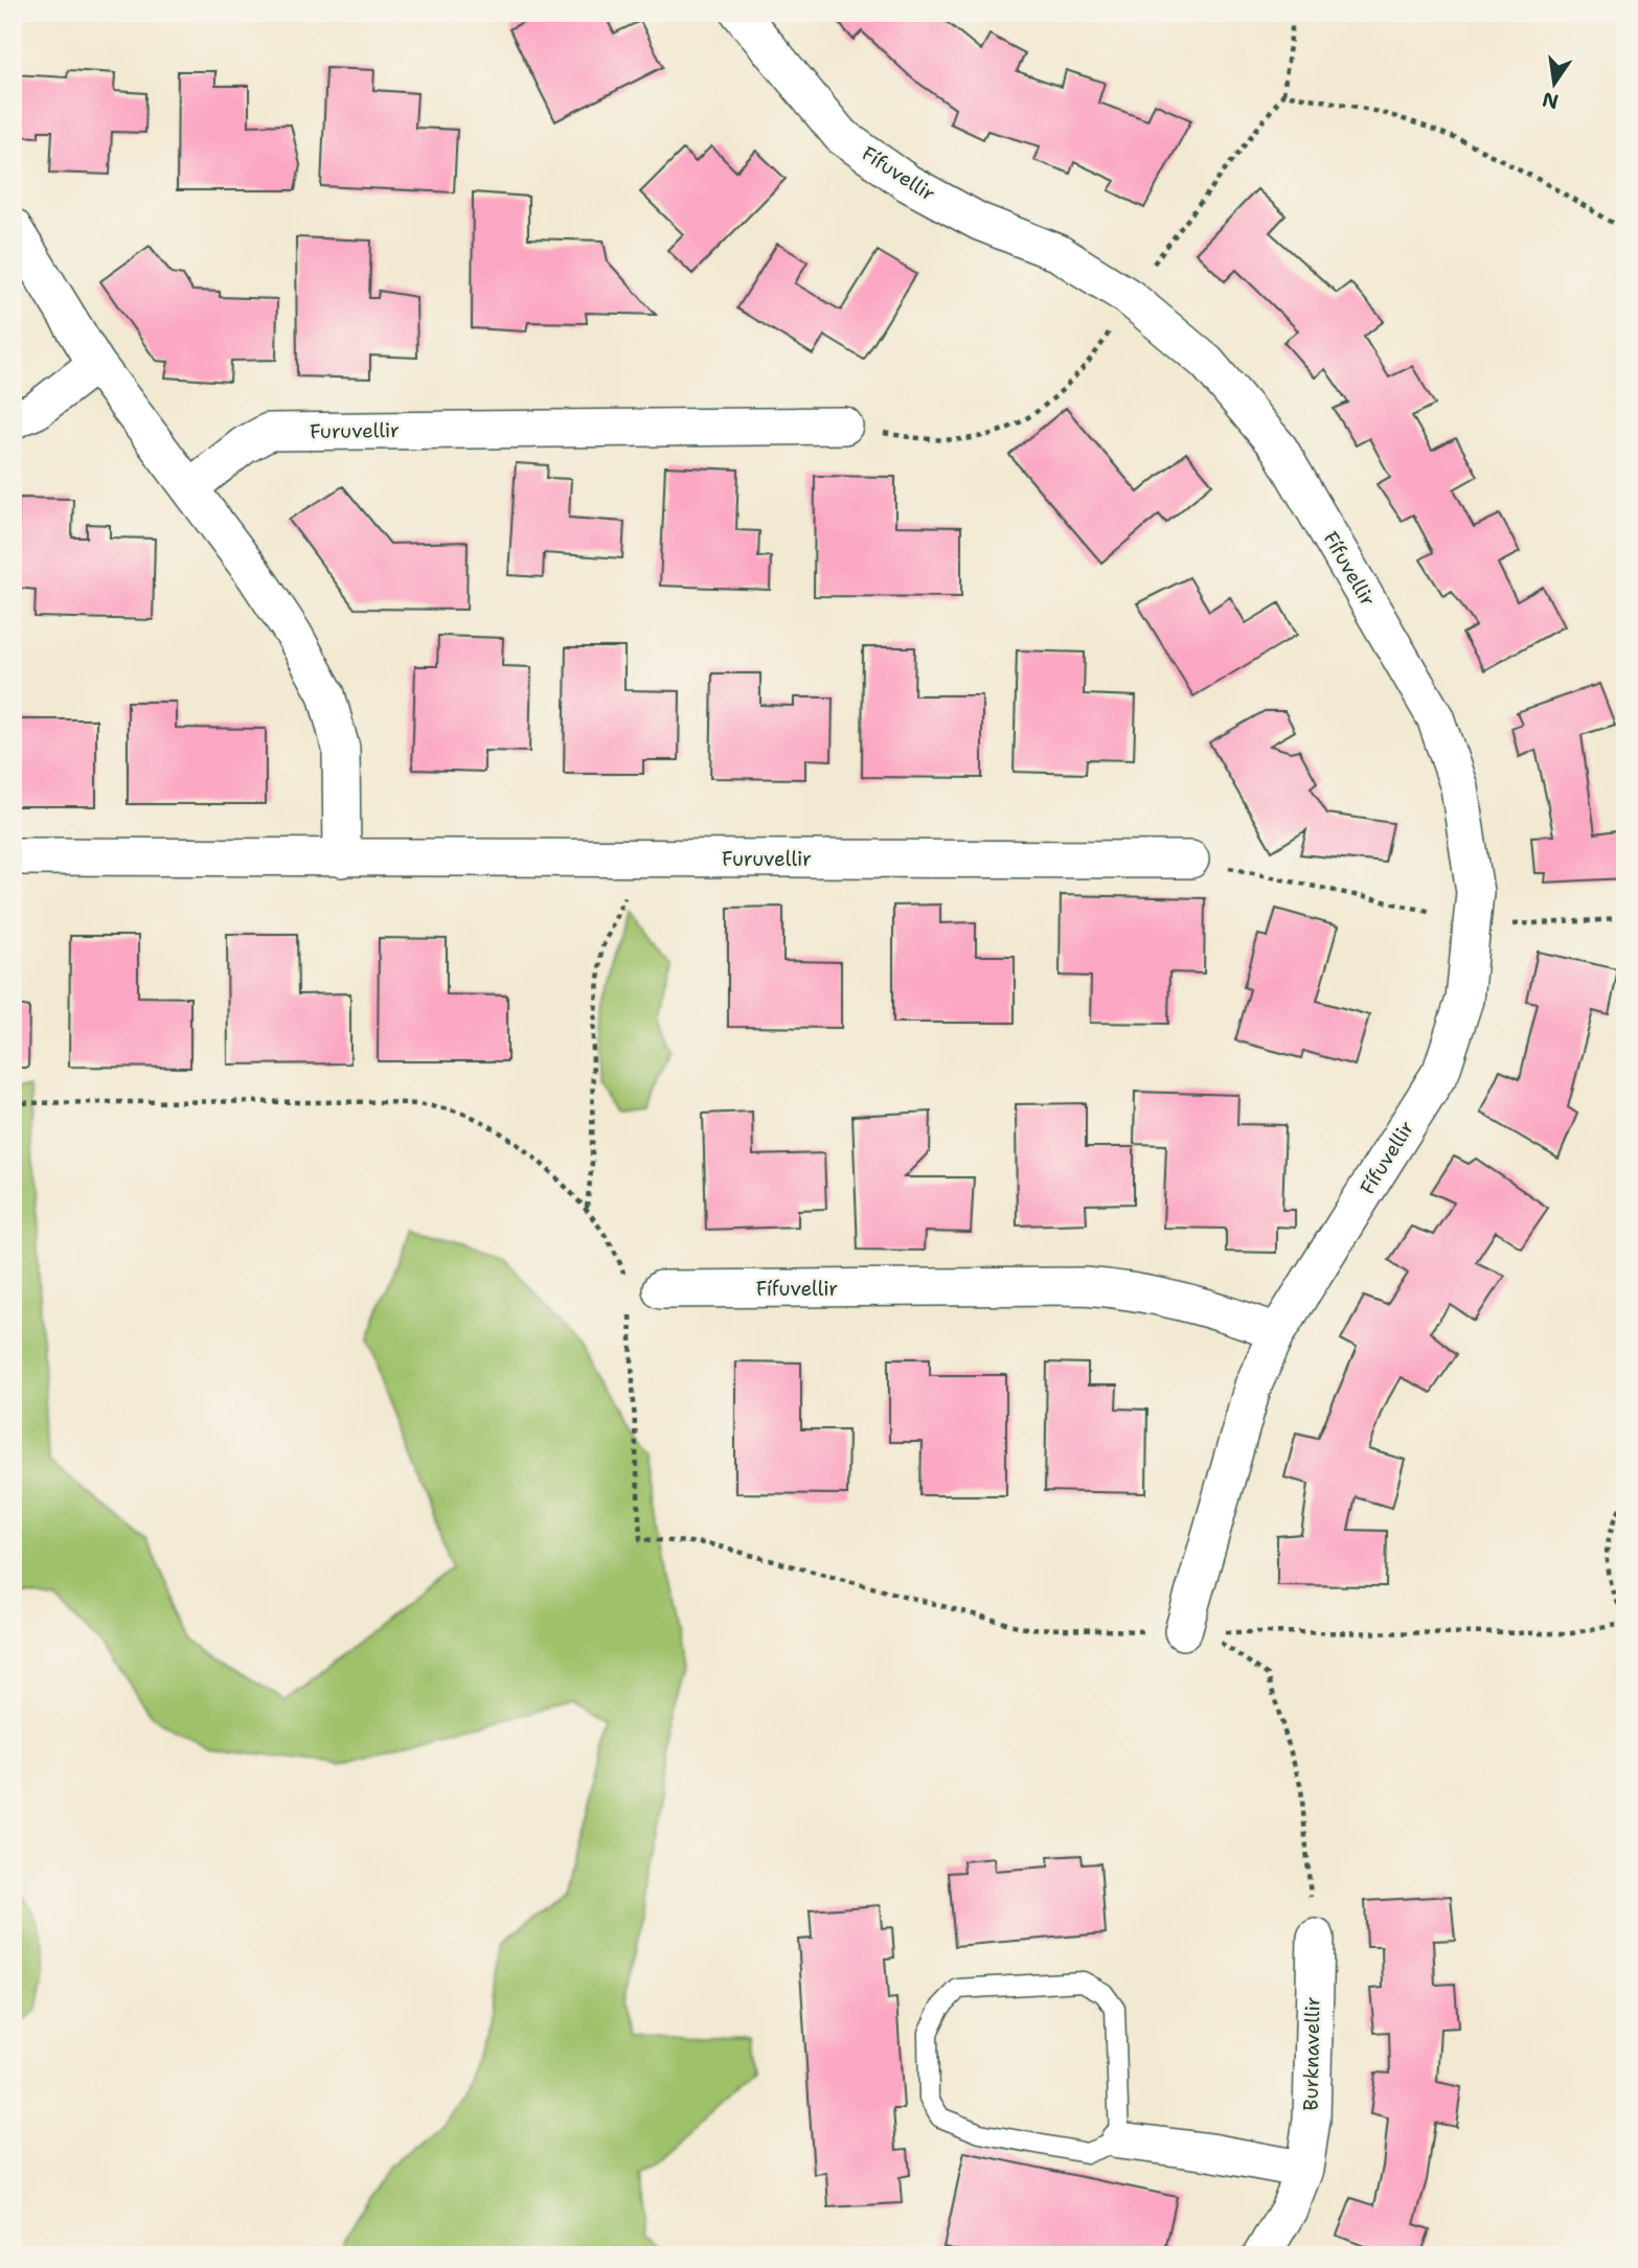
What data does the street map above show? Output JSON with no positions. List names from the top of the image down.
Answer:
{
  "streets": {
    "street": ["Fífuvellir", "Furuvellir", "Burknavellir"]
  },
  "north": "bottom"
}
